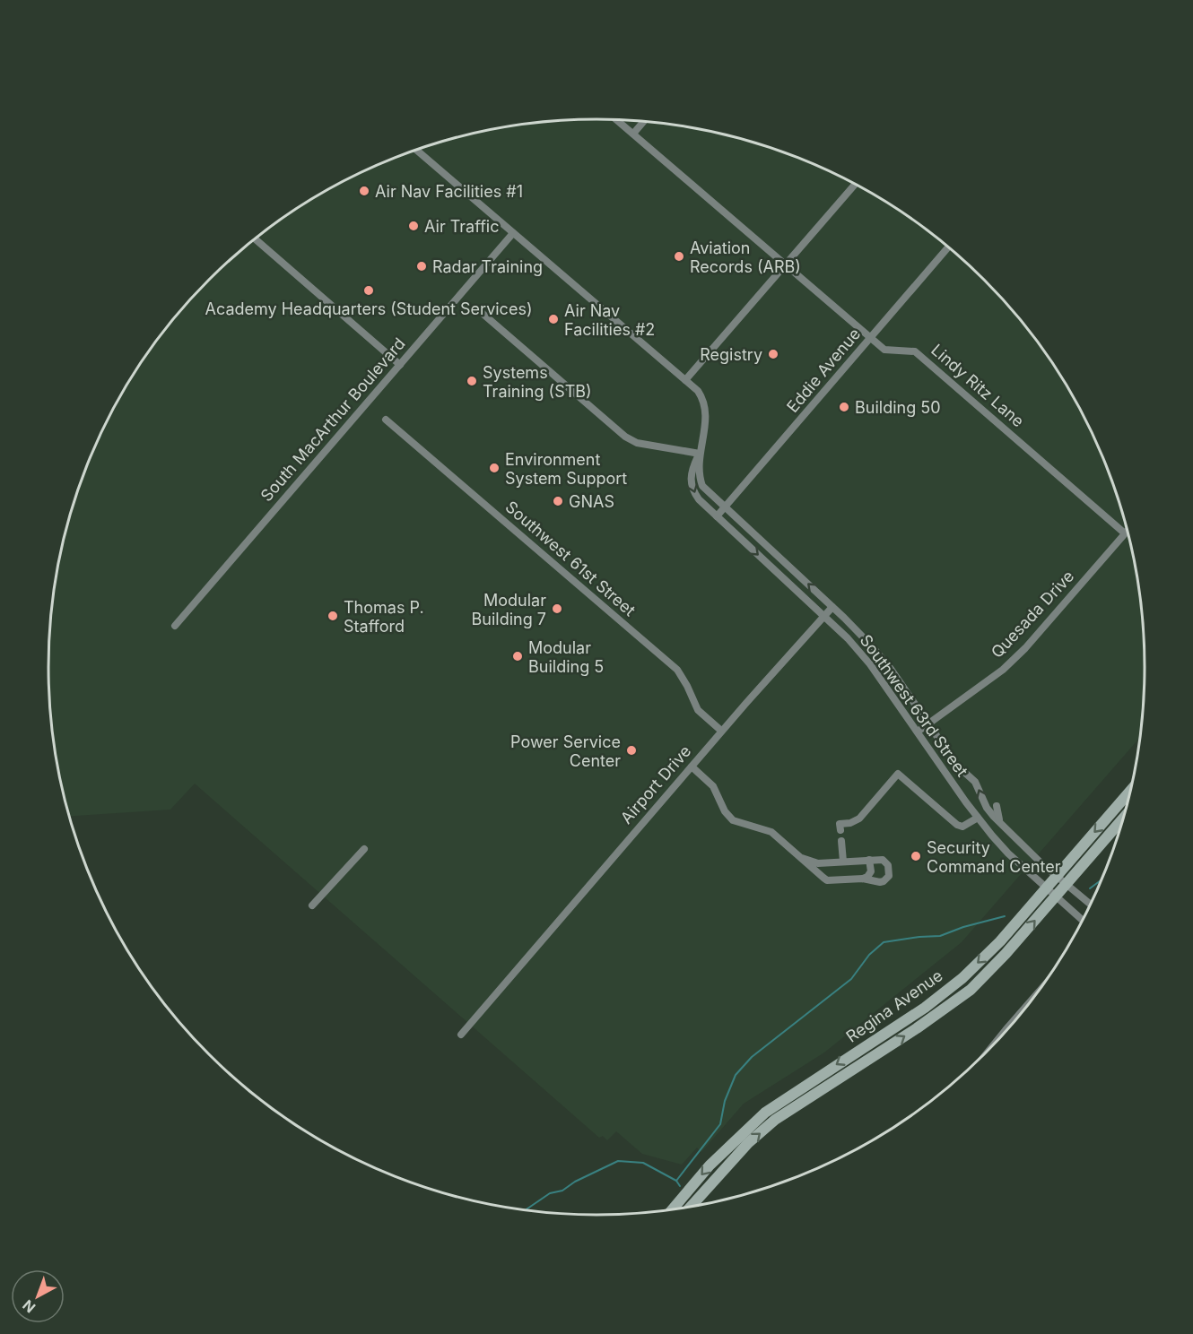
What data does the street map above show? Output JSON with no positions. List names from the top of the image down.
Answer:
{
  "streets": {
    "main road": ["Regina Avenue"],
    "street": [
      "Eddie Avenue",
      "Lindy Ritz Lane",
      "South MacArthur Boulevard",
      "Southwest 61st Street",
      "Quesada Drive",
      "Southwest 63rd Street",
      "Airport Drive"
    ]
  },
  "crossings": [
    ["Eddie Avenue", "Lindy Ritz Lane"],
    ["Eddie Avenue", "Southwest 63rd Street"],
    ["Lindy Ritz Lane", "Quesada Drive"],
    ["South MacArthur Boulevard", "Southwest 63rd Street"],
    ["Southwest 61st Street", "Airport Drive"],
    ["Quesada Drive", "Southwest 63rd Street"],
    ["Southwest 63rd Street", "Airport Drive"],
    ["Southwest 63rd Street", "Regina Avenue"]
  ],
  "places": [
    "Air Nav Facilities #1",
    "Air Traffic",
    "Aviation Records (ARB)",
    "Radar Training",
    "Academy Headquarters (Student Services)",
    "Air Nav Facilities #2",
    "Registry",
    "Systems Training (STB)",
    "Building 50",
    "Environment System Support",
    "GNAS",
    "Modular Building 7",
    "Thomas P. Stafford",
    "Modular Building 5",
    "Power Service Center",
    "Security Command Center"
  ],
  "north": "bottom left"
}
